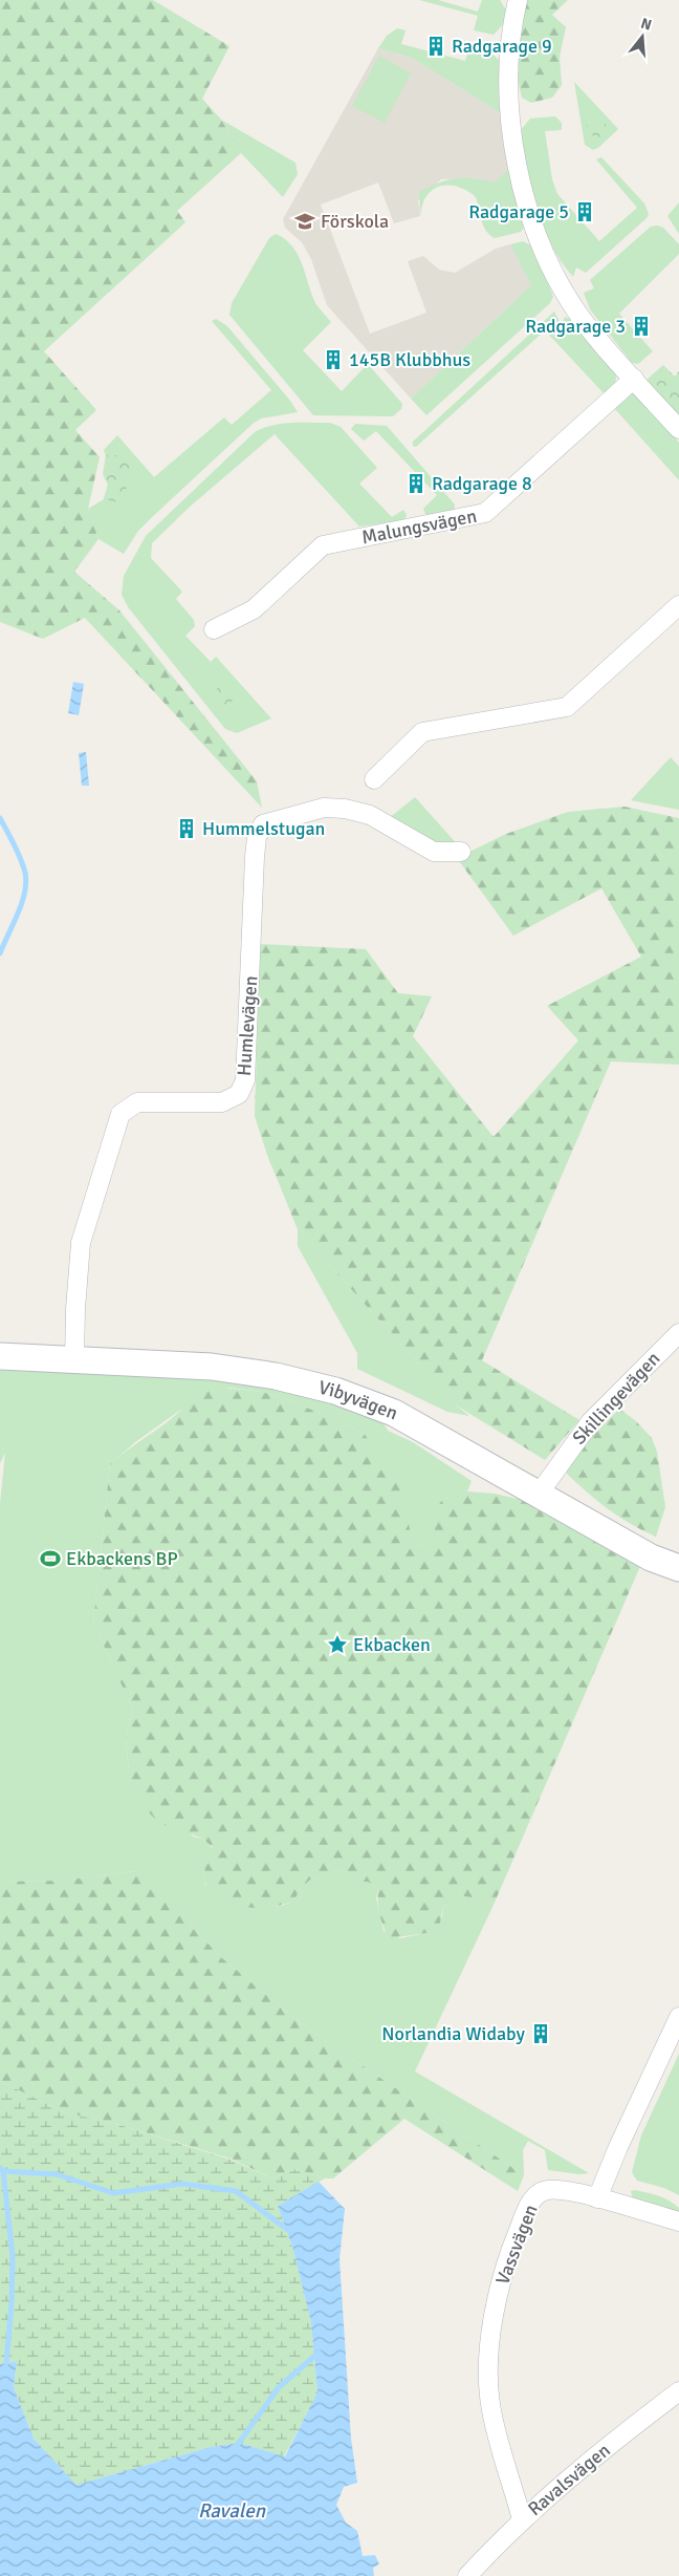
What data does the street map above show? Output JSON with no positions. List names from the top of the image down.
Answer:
{
  "streets": {
    "street": [
      "Malungsvägen",
      "Humlevägen",
      "Skillingevägen",
      "Vibyvägen",
      "Vassvägen",
      "Ravalsvägen"
    ]
  },
  "crossings": [
    ["Humlevägen", "Vibyvägen"],
    ["Skillingevägen", "Vibyvägen"],
    ["Vassvägen", "Ravalsvägen"]
  ],
  "water": ["Ravalen"],
  "places": {
    "building": [
      "Radgarage 9",
      "Radgarage 5",
      "Radgarage 3",
      "145B Klubbhus",
      "Radgarage 8",
      "Hummelstugan",
      "Norlandia Widaby"
    ],
    "school or university": ["Förskola"],
    "sports": ["Ekbackens BP"],
    "place": ["Ekbacken"]
  },
  "north": "top"
}
